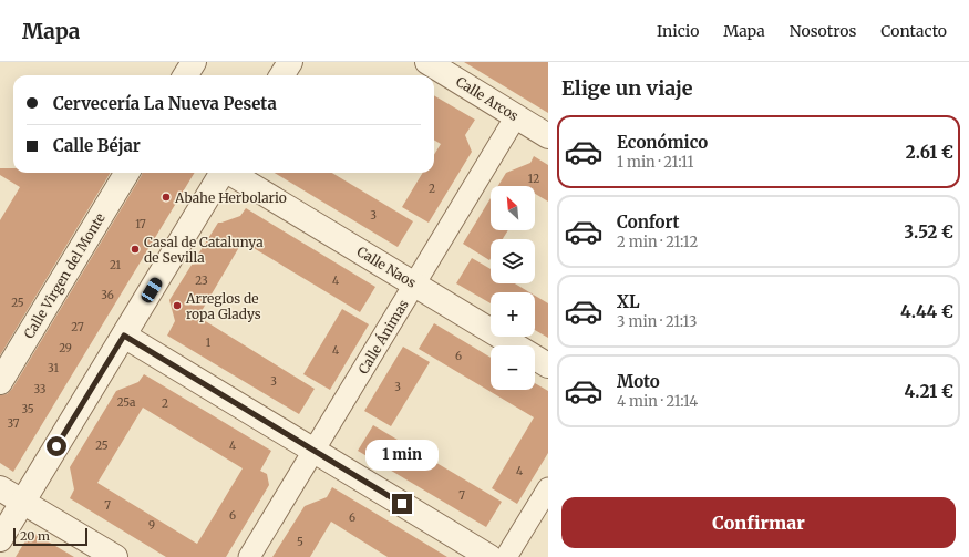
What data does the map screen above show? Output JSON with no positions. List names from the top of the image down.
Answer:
{
  "streets": {
    "street": [
      "Calle Arcos",
      "Calle Naos",
      "Calle Virgen del Monte",
      "Calle Ánimas"
    ]
  },
  "crossings": [
    ["Calle Arcos", "Calle Ánimas"],
    ["Calle Naos", "Calle Ánimas"]
  ],
  "places": ["Abahe Herbolario", "Casal de Catalunya de Sevilla", "Arreglos de ropa Gladys"],
  "house_numbers": [
    "12",
    "2",
    "3",
    "17",
    "21",
    "23",
    "4",
    "36",
    "25",
    "27",
    "1",
    "29",
    "4",
    "6",
    "31",
    "3",
    "3",
    "33",
    "25a",
    "2",
    "35",
    "37",
    "25",
    "4",
    "4",
    "7",
    "7",
    "6",
    "6",
    "9",
    "5"
  ],
  "scale_bar": "20 m",
  "north": "top left",
  "page": {
    "header": "Mapa",
    "nav": [
      "Inicio",
      "Mapa",
      "Nosotros",
      "Contacto"
    ],
    "heading": "Elige un viaje",
    "banner": ["Cervecería La Nueva Peseta", "Calle Béjar"],
    "list": [
      {
        "name": "Económico",
        "note": "1 min · 21:11",
        "value": "2.61 €"
      },
      {
        "name": "Confort",
        "note": "2 min · 21:12",
        "value": "3.52 €"
      },
      {
        "name": "XL",
        "note": "3 min · 21:13",
        "value": "4.44 €"
      },
      {
        "name": "Moto",
        "note": "4 min · 21:14",
        "value": "4.21 €"
      }
    ],
    "map_buttons": ["+", "−"],
    "bubble": "1 min",
    "buttons": "Confirmar",
    "scale": "20 m"
  }
}
